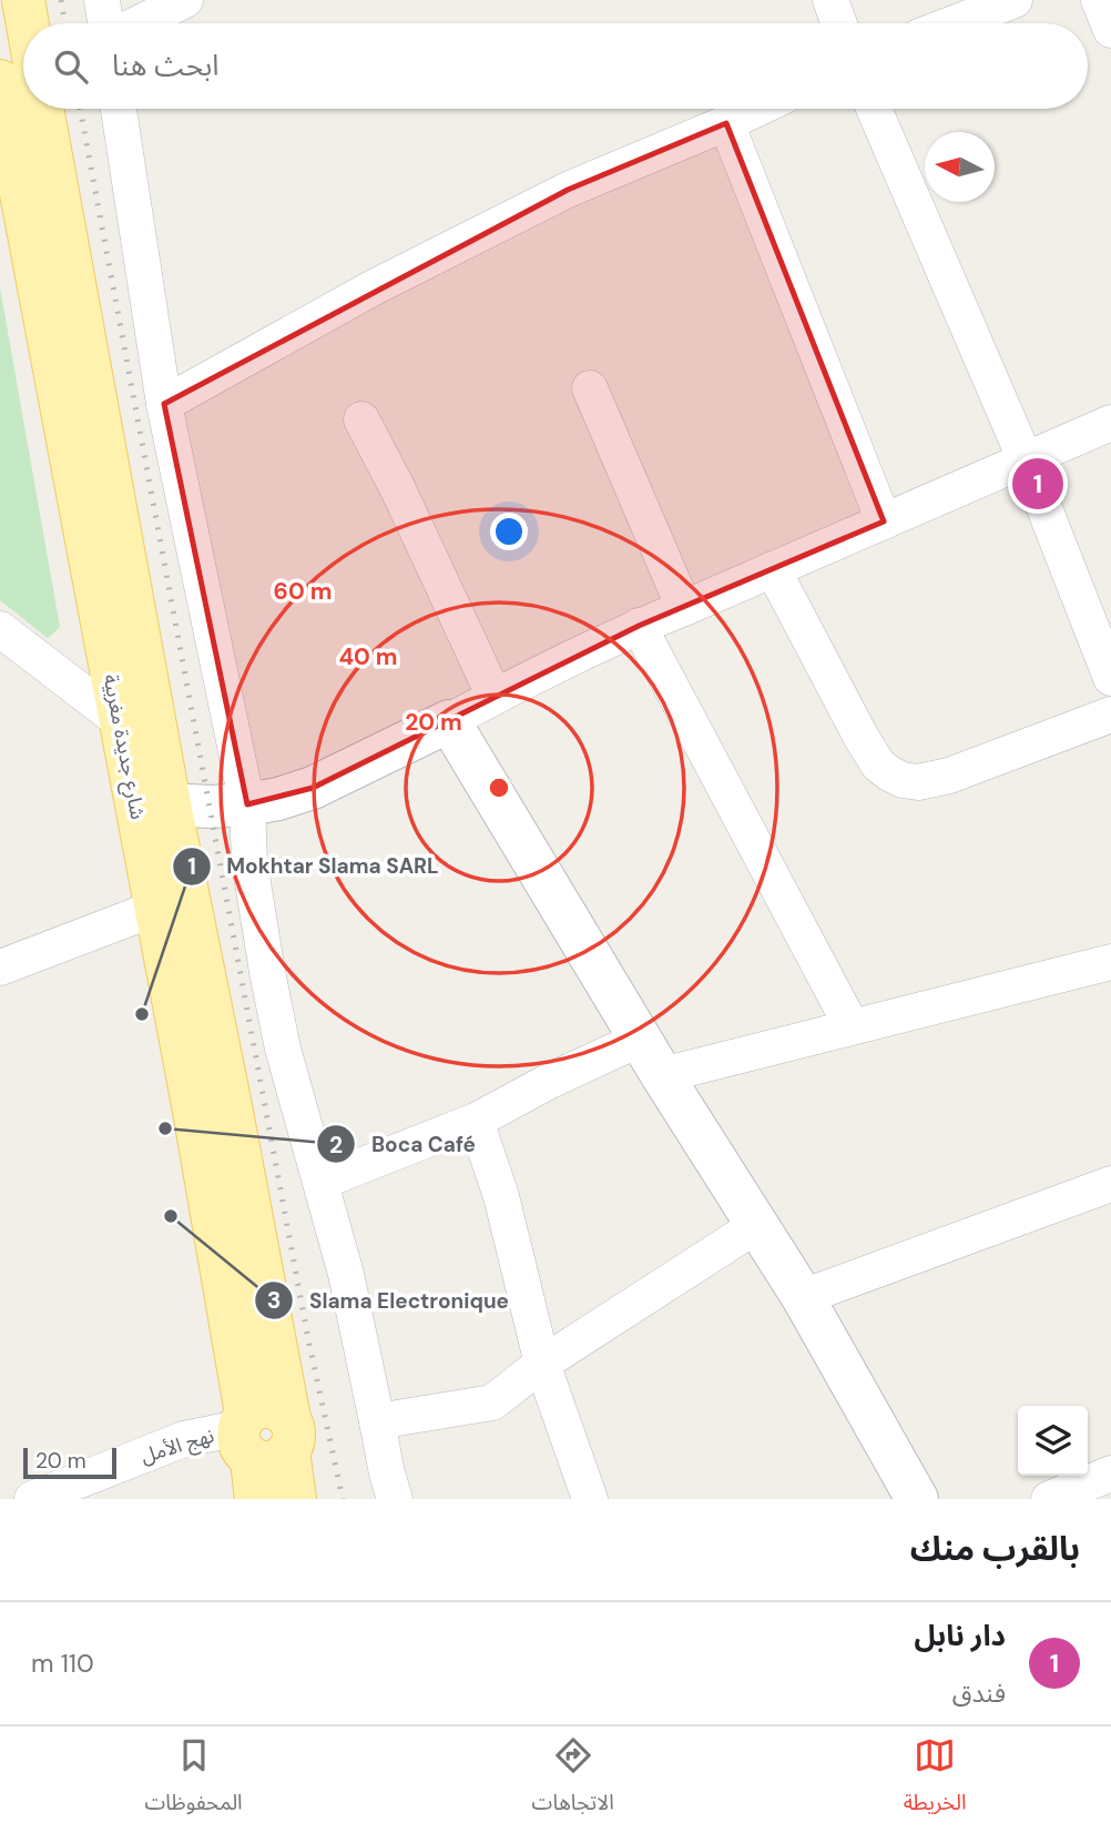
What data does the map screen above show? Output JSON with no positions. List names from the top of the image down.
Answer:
{
  "streets": {
    "main road": ["شارع جديدة مغربية"],
    "street": ["نهج الأمل"]
  },
  "crossings": [
    ["شارع جديدة مغربية", "نهج الأمل"]
  ],
  "places": ["Mokhtar Slama SARL", "Boca Café", "Slama Electronique"],
  "scale_bar": "20 m",
  "north": "left",
  "page": {
    "search": "ابحث هنا",
    "pins": "1",
    "scale": "20 m",
    "heading": "بالقرب منك",
    "list": [
      {
        "mark": "1",
        "name": "دار نابل",
        "note": "فندق",
        "value": "110 m"
      }
    ],
    "nav": ["الخريطة", "الاتجاهات", "المحفوظات"]
  },
  "rings": ["60 m", "40 m", "20 m"]
}
